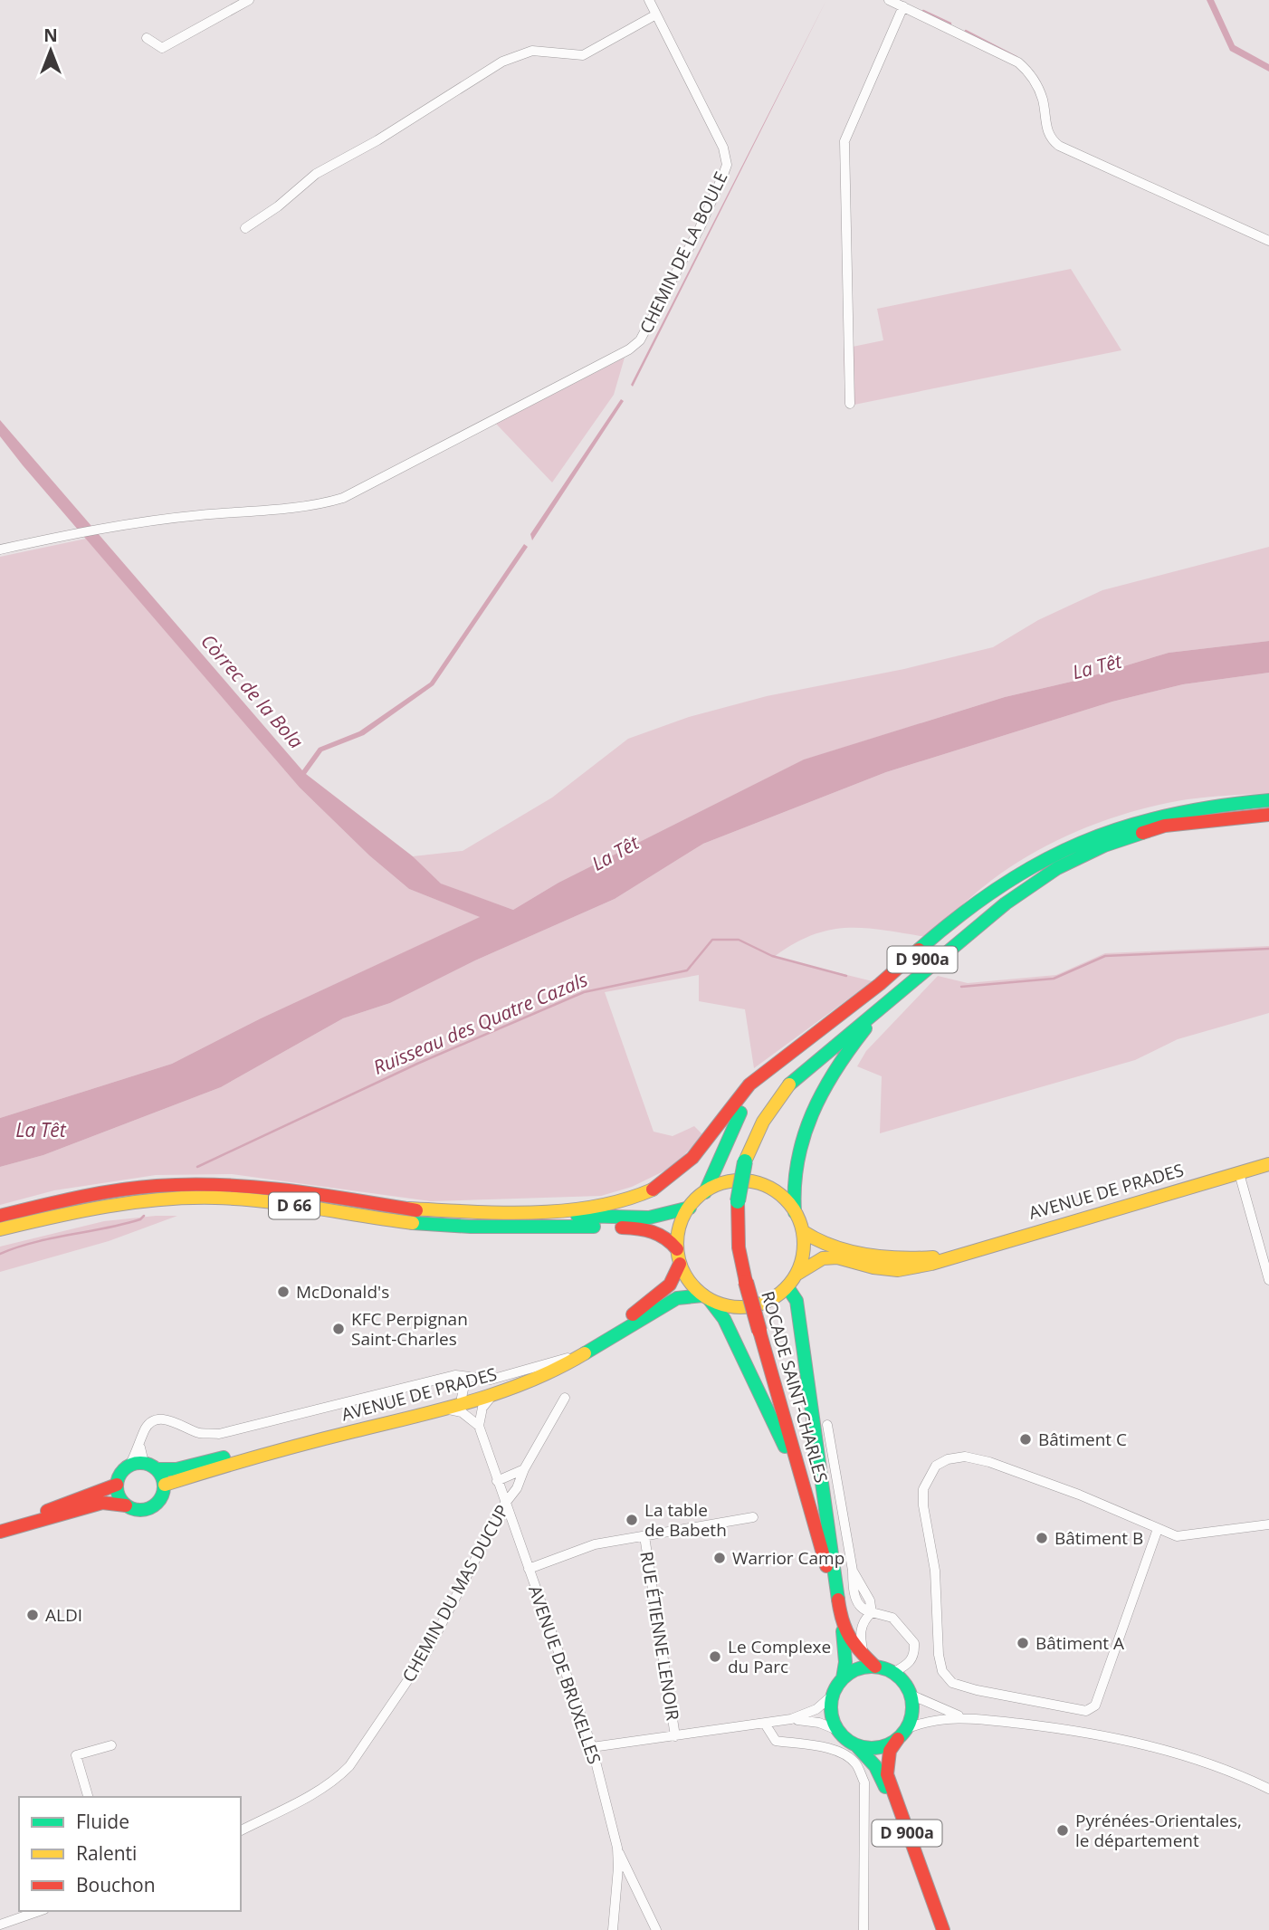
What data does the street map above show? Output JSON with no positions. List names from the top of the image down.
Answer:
{
  "streets": {
    "main road": [
      "D 900a",
      "AVENUE DE PRADES",
      "D 66",
      "ROCADE SAINT-CHARLES"
    ],
    "street": [
      "CHEMIN DE LA BOULE",
      "CHEMIN DU MAS DUCUP",
      "RUE ÉTIENNE LENOIR",
      "AVENUE DE BRUXELLES"
    ]
  },
  "crossings": [
    ["D 900a", "ROCADE SAINT-CHARLES"],
    ["AVENUE DE PRADES", "D 66"],
    ["CHEMIN DU MAS DUCUP", "AVENUE DE BRUXELLES"]
  ],
  "water": ["La Têt", "Còrrec de la Bola", "Ruisseau des Quatre Cazals"],
  "places": [
    "McDonald's",
    "KFC Perpignan Saint-Charles",
    "Bâtiment C",
    "La table de Babeth",
    "Bâtiment B",
    "Warrior Camp",
    "ALDI",
    "Bâtiment A",
    "Le Complexe du Parc",
    "Pyrénées-Orientales, le département"
  ],
  "legend": ["Fluide", "Ralenti", "Bouchon"],
  "north": "top"
}
